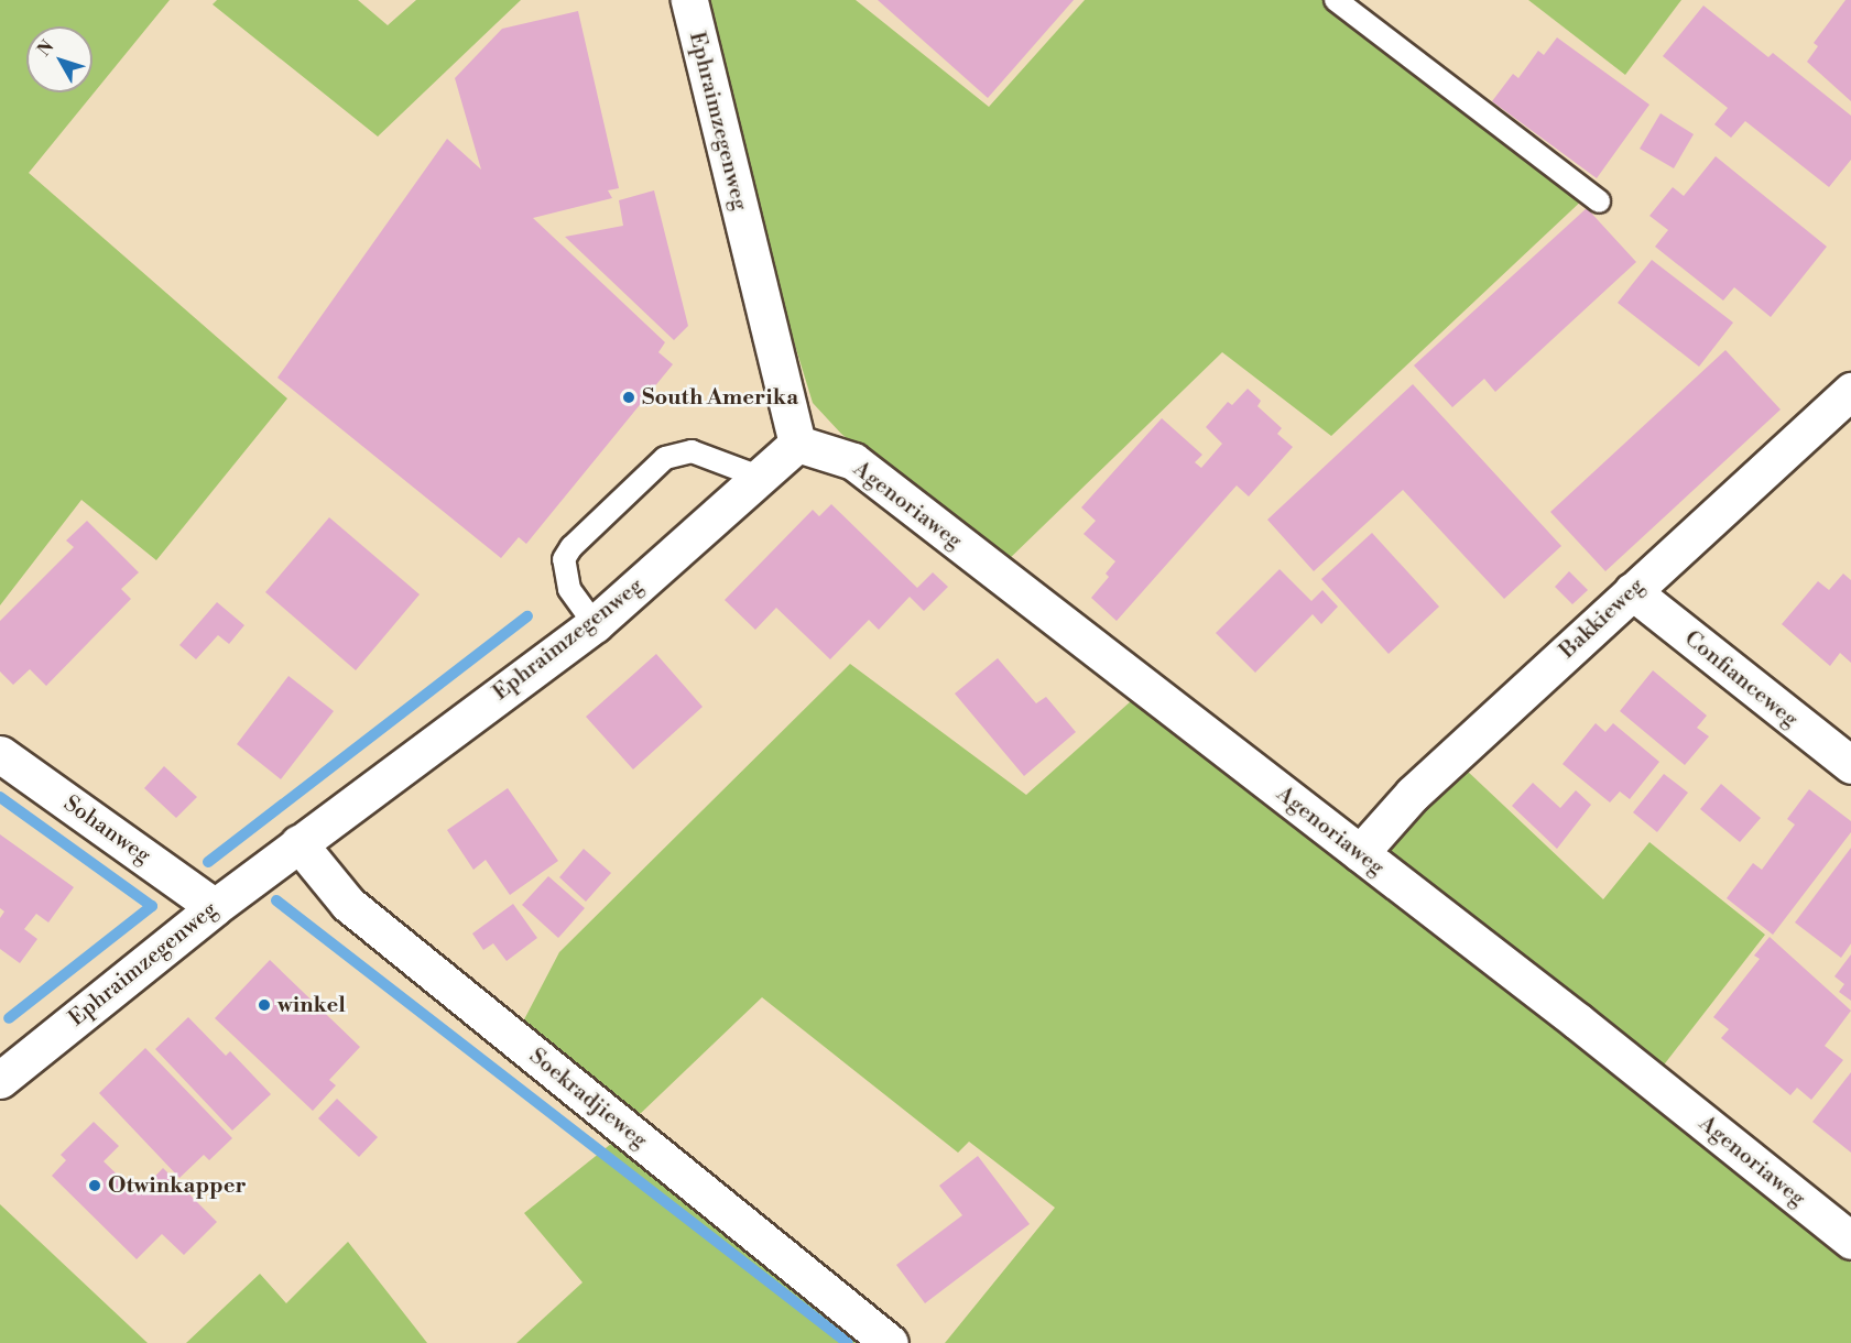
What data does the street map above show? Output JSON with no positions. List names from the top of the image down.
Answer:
{
  "streets": {
    "street": [
      "Ephraimzegenweg",
      "Agenoriaweg",
      "Bakkieweg",
      "Confianceweg",
      "Sohanweg",
      "Soekradjieweg"
    ]
  },
  "crossings": [
    ["Ephraimzegenweg", "Agenoriaweg"],
    ["Ephraimzegenweg", "Sohanweg"],
    ["Ephraimzegenweg", "Soekradjieweg"],
    ["Agenoriaweg", "Bakkieweg"],
    ["Bakkieweg", "Confianceweg"]
  ],
  "places": ["South Amerika", "winkel", "Otwinkapper"],
  "north": "top left"
}
